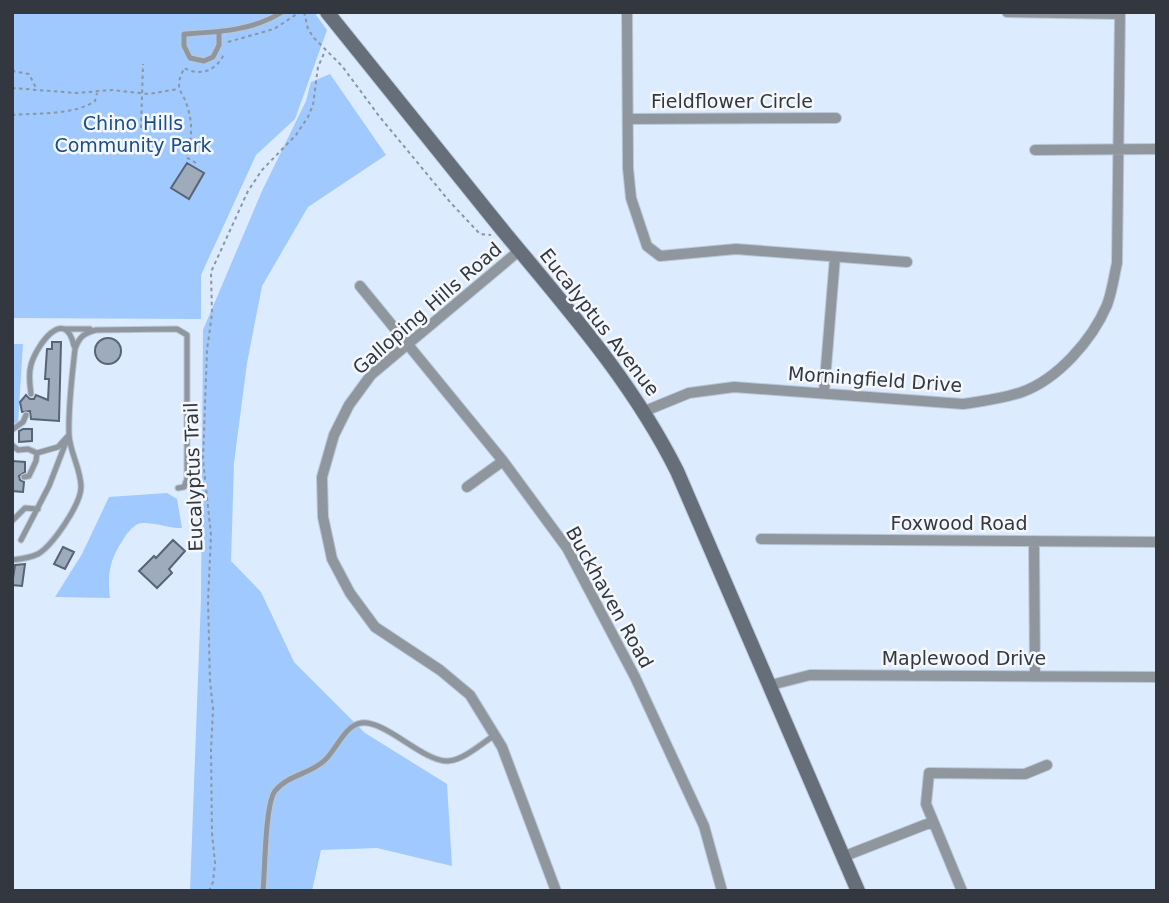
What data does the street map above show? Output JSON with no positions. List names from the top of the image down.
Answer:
{
  "streets": {
    "street": [
      "Fieldflower Circle",
      "Galloping Hills Road",
      "Eucalyptus Avenue",
      "Morningfield Drive",
      "Foxwood Road",
      "Buckhaven Road",
      "Maplewood Drive"
    ],
    "path": ["Eucalyptus Trail"]
  },
  "crossings": [
    ["Galloping Hills Road", "Eucalyptus Avenue"],
    ["Galloping Hills Road", "Buckhaven Road"],
    ["Eucalyptus Avenue", "Morningfield Drive"],
    ["Eucalyptus Avenue", "Maplewood Drive"]
  ],
  "parks": ["Chino Hills Community Park"]
}
